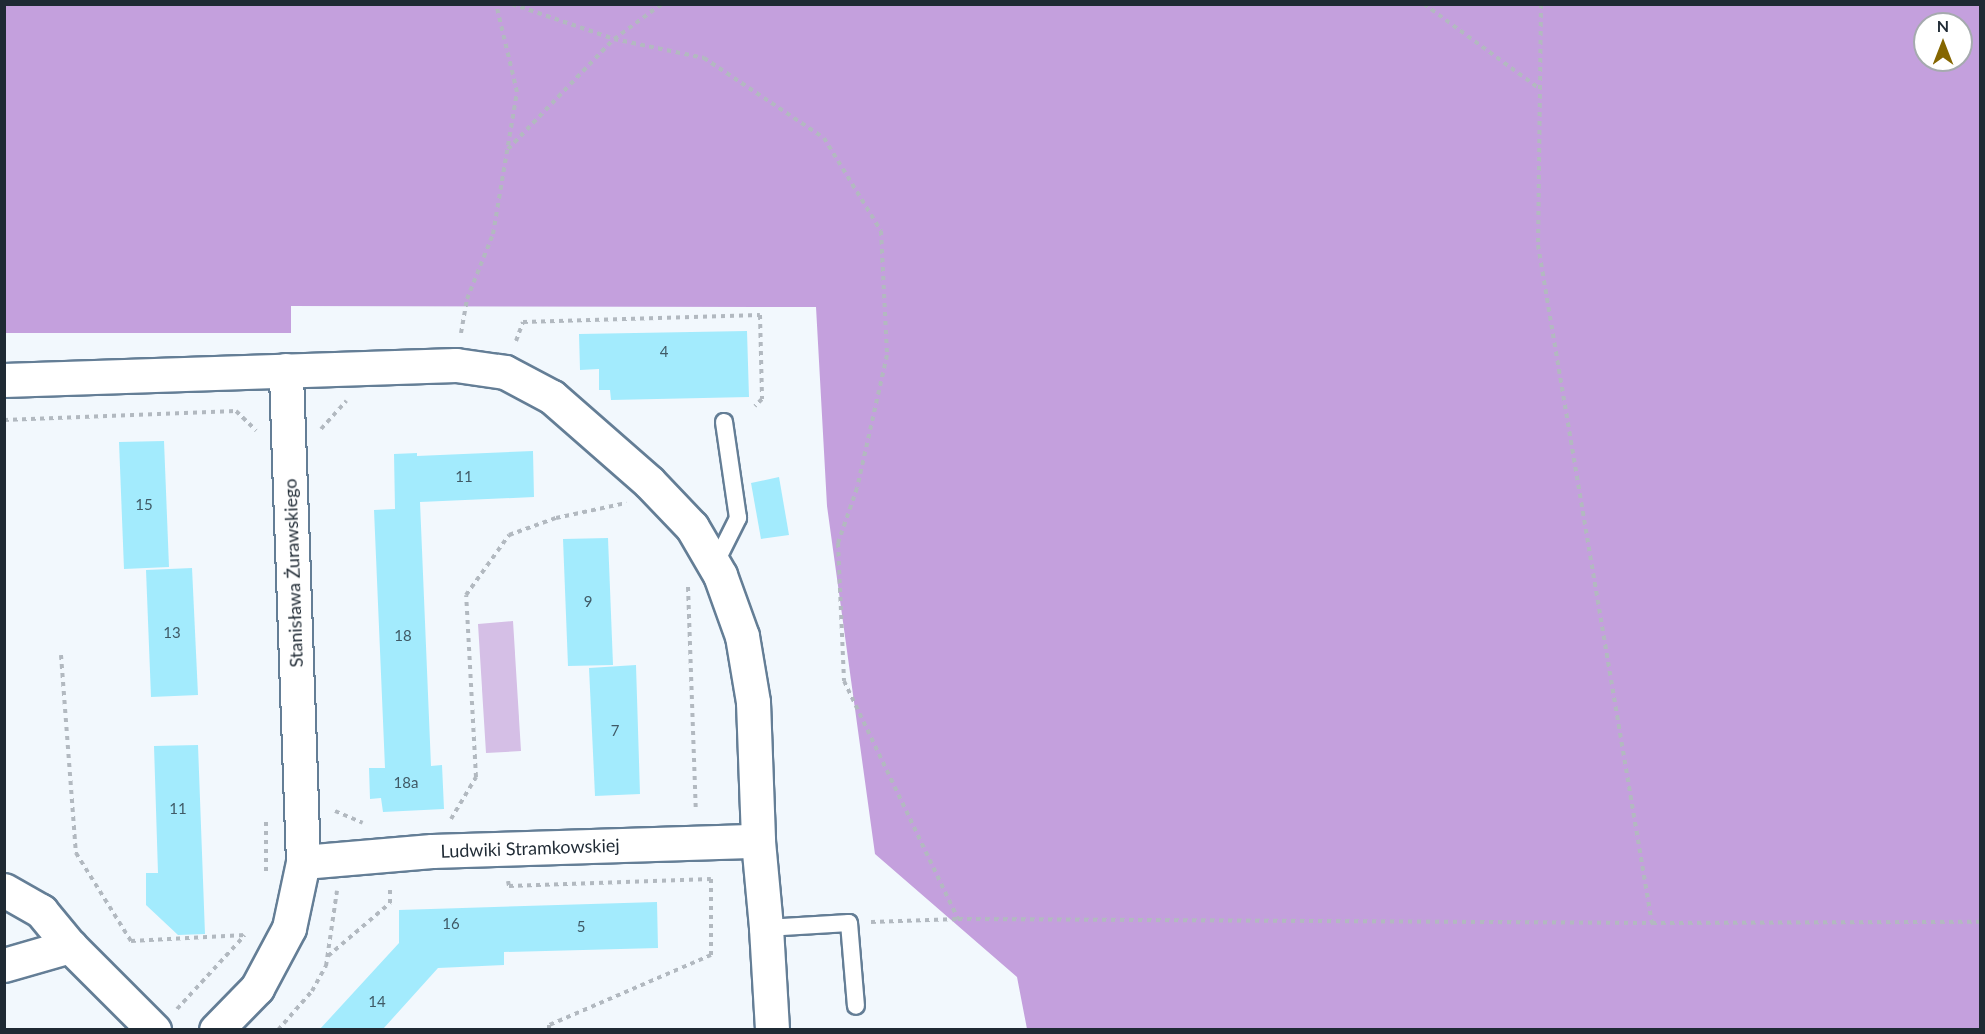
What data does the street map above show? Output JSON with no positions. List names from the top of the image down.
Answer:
{
  "streets": {
    "street": ["Stanisława Żurawskiego", "Ludwiki Stramkowskiej"]
  },
  "crossings": [
    ["Stanisława Żurawskiego", "Ludwiki Stramkowskiej"]
  ],
  "house_numbers": [
    "4",
    "11",
    "15",
    "9",
    "13",
    "18",
    "7",
    "18a",
    "11",
    "16",
    "5",
    "14"
  ],
  "north": "top"
}
